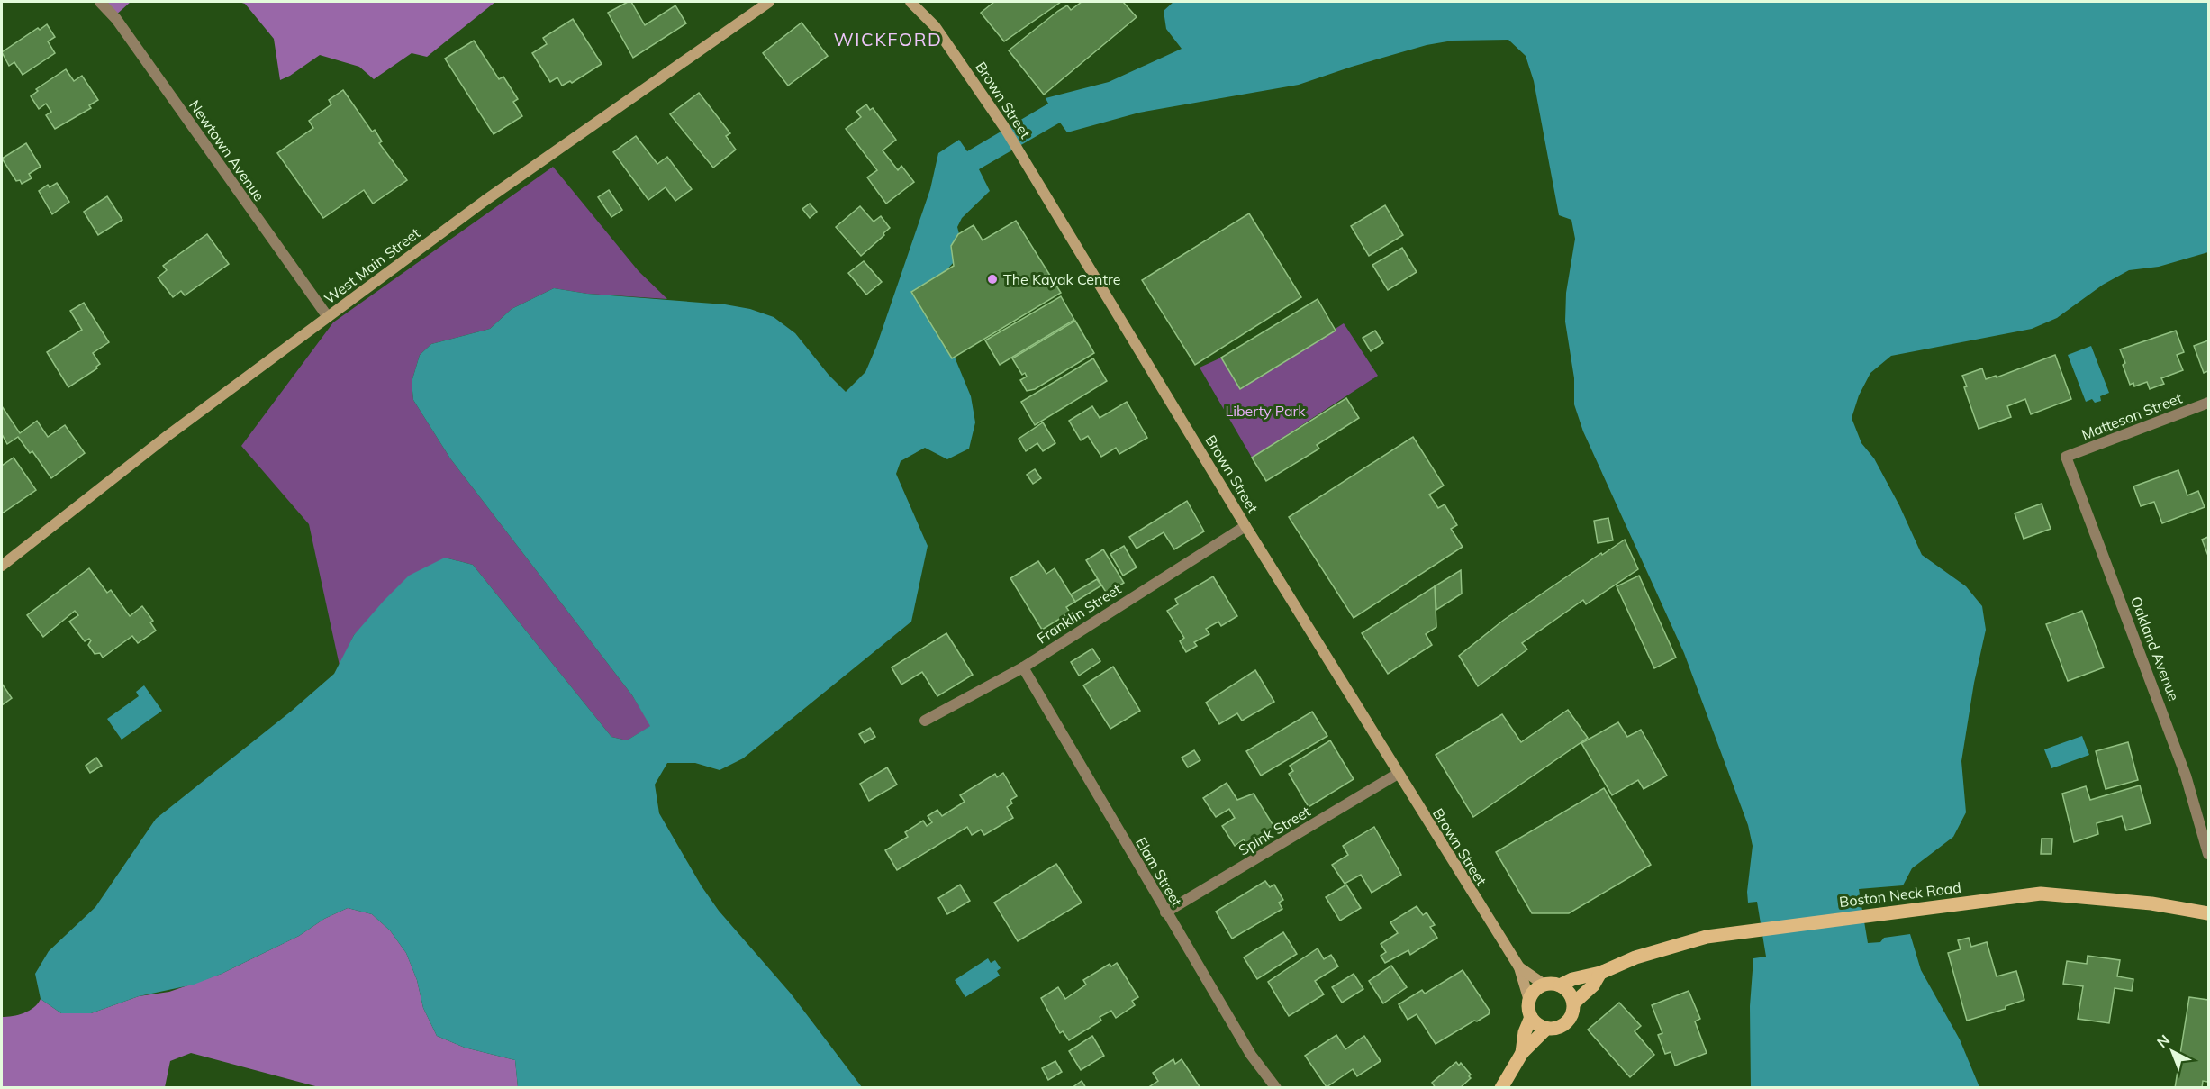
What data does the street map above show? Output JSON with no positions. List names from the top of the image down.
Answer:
{
  "streets": {
    "main road": ["Brown Street", "West Main Street", "Boston Neck Road"],
    "street": [
      "Newtown Avenue",
      "Matteson Street",
      "Franklin Street",
      "Oakland Avenue",
      "Spink Street",
      "Elam Street"
    ]
  },
  "crossings": [
    ["Brown Street", "Franklin Street"],
    ["Brown Street", "Spink Street"],
    ["Brown Street", "Boston Neck Road"],
    ["Newtown Avenue", "West Main Street"],
    ["Matteson Street", "Oakland Avenue"],
    ["Franklin Street", "Elam Street"],
    ["Spink Street", "Elam Street"]
  ],
  "districts": ["WICKFORD"],
  "parks": ["Liberty Park"],
  "places": ["The Kayak Centre"],
  "north": "top left"
}
